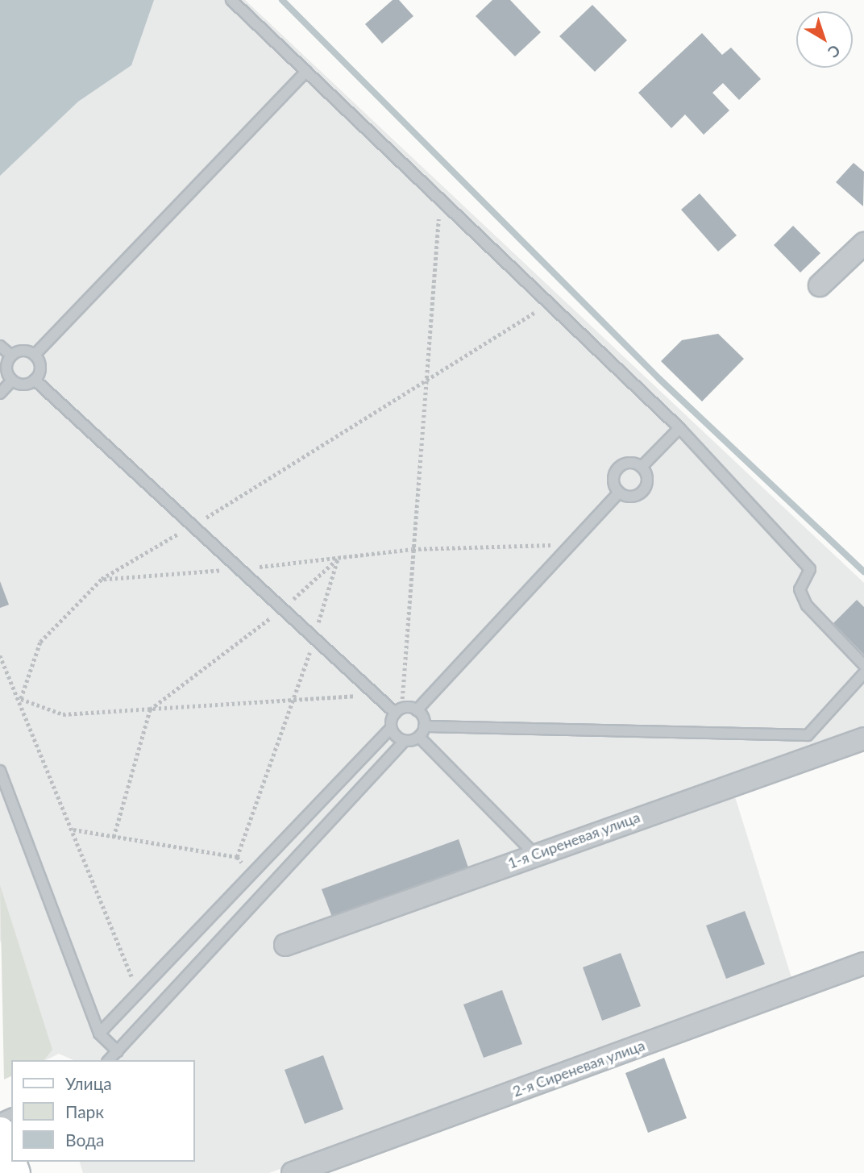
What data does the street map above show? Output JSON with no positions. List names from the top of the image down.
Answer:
{
  "streets": {
    "street": ["1-я Сиреневая улица", "2-я Сиреневая улица"]
  },
  "legend": ["Улица", "Парк", "Вода"],
  "north": "bottom right"
}
